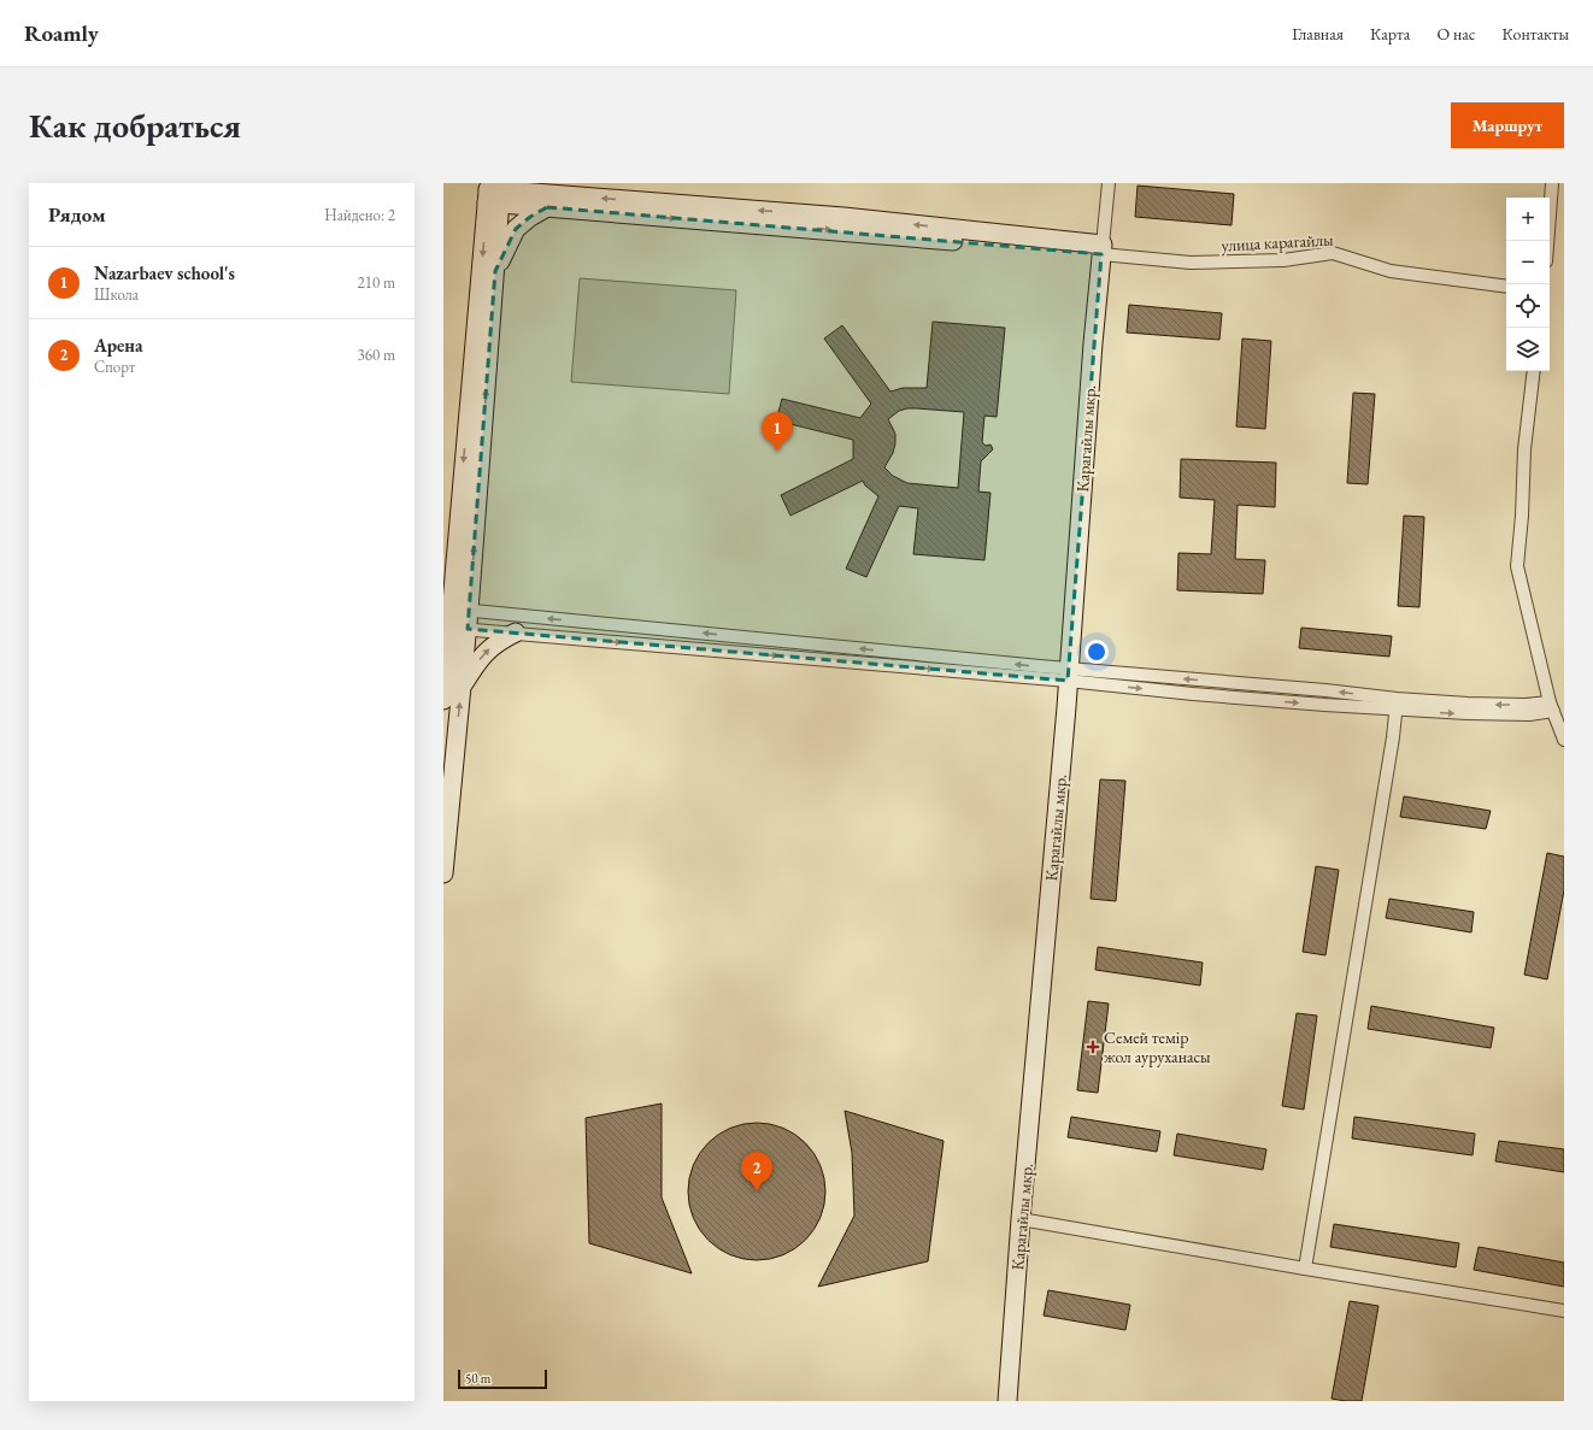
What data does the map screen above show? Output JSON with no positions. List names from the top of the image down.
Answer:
{
  "streets": {
    "street": ["улица карагайлы", "Карагайлы мкр."]
  },
  "crossings": [
    ["улица карагайлы", "Карагайлы мкр."]
  ],
  "places": {
    "health": ["Семей темір жол ауруханасы"]
  },
  "scale_bar": "50 m",
  "page": {
    "header": "Roamly",
    "nav": [
      "Главная",
      "Карта",
      "О нас",
      "Контакты"
    ],
    "buttons": "Маршрут",
    "title": "Как добраться",
    "heading": ["Рядом", "Найдено: 2"],
    "map_buttons": ["+", "−"],
    "list": [
      {
        "mark": "1",
        "name": "Nazarbaev school's",
        "note": "Школа",
        "value": "210 m"
      },
      {
        "mark": "2",
        "name": "Арена",
        "note": "Спорт",
        "value": "360 m"
      }
    ],
    "pins": ["1", "2"],
    "scale": "50 m"
  }
}
